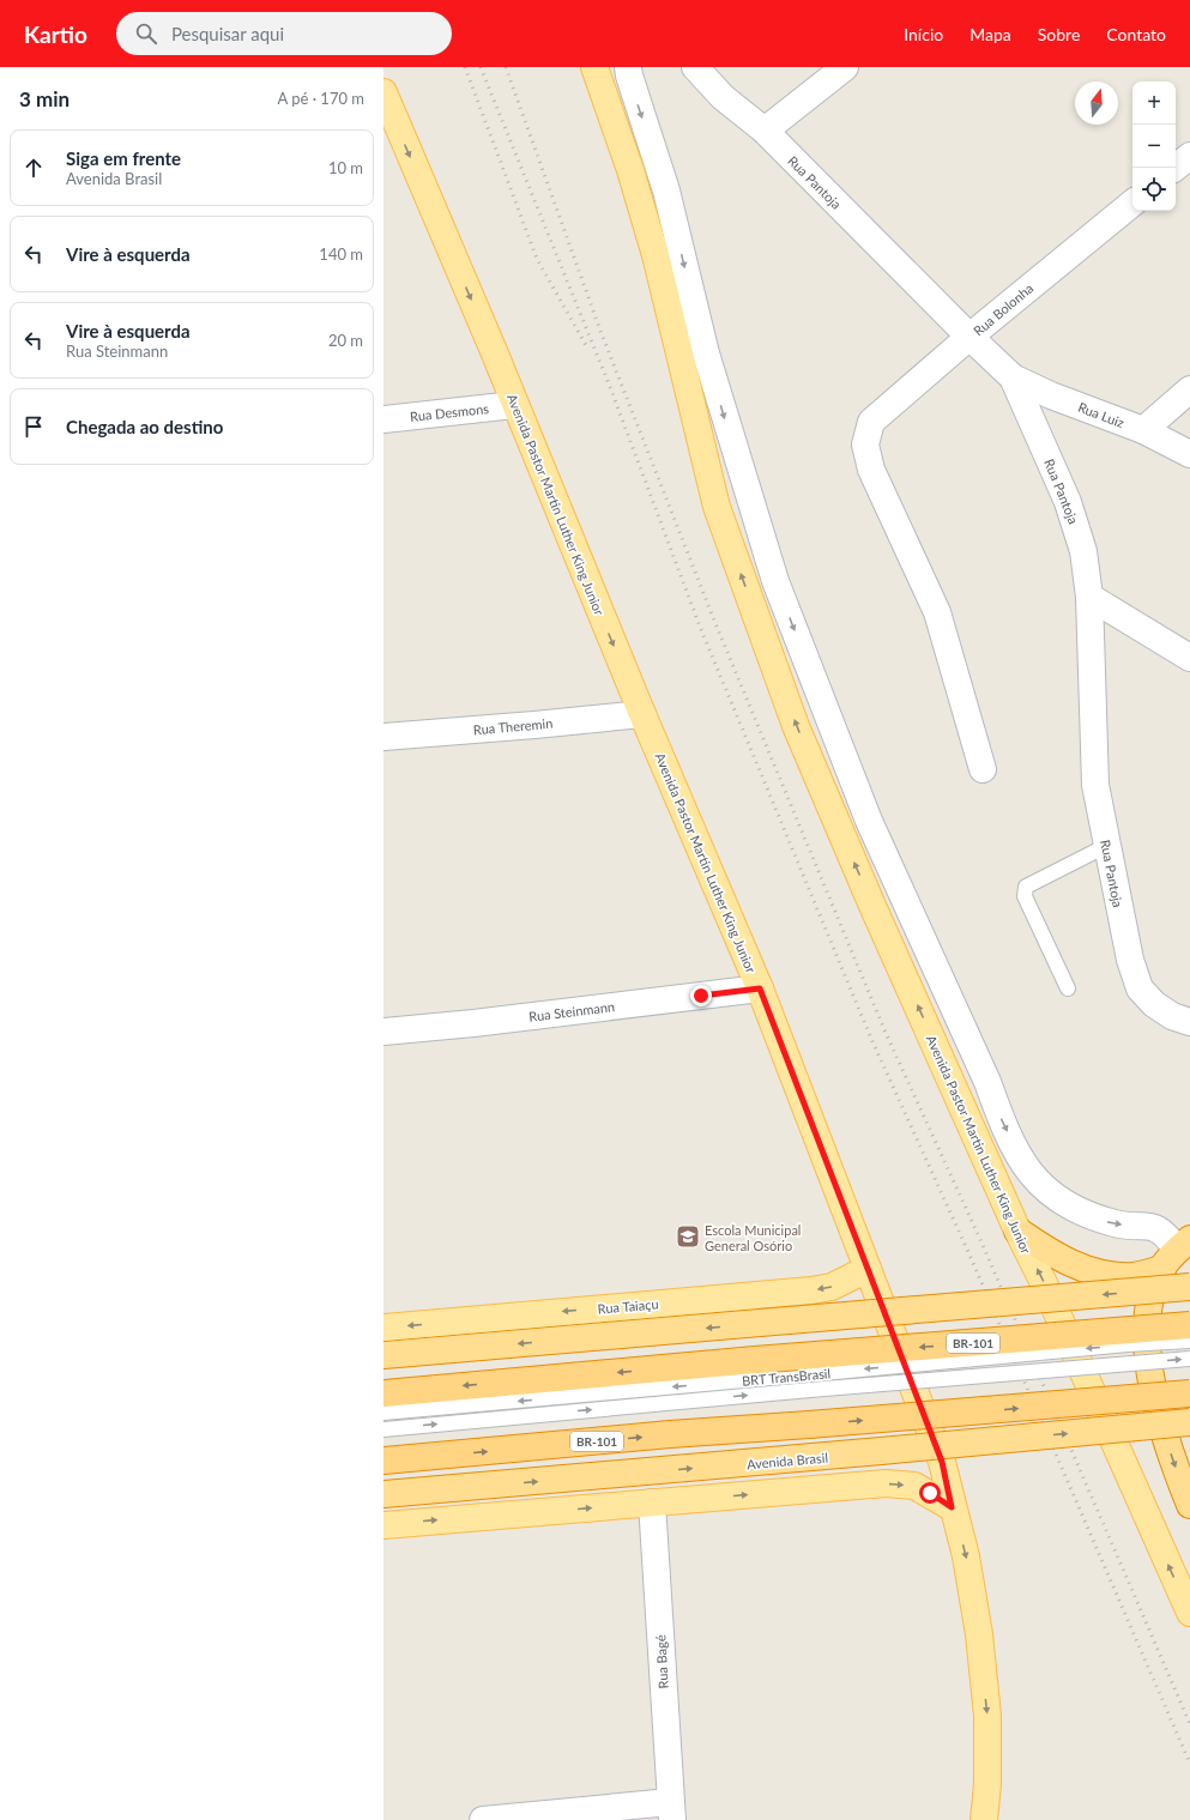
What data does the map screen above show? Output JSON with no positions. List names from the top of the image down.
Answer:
{
  "streets": {
    "highway": ["BR-101", "Avenida Brasil"],
    "main road": ["Avenida Pastor Martin Luther King Junior", "Rua Taiaçu"],
    "street": [
      "Rua Pantoja",
      "Rua Bolonha",
      "Rua Desmons",
      "Rua Luiz",
      "Rua Theremin",
      "Rua Steinmann",
      "Rua Bagé"
    ],
    "lane": ["BRT TransBrasil"]
  },
  "crossings": [
    ["Rua Pantoja", "Rua Bolonha"],
    ["Rua Pantoja", "Rua Luiz"],
    ["Rua Desmons", "Avenida Pastor Martin Luther King Junior"],
    ["Avenida Pastor Martin Luther King Junior", "Rua Theremin"],
    ["Avenida Pastor Martin Luther King Junior", "Rua Steinmann"],
    ["Avenida Pastor Martin Luther King Junior", "Rua Taiaçu"]
  ],
  "places": {
    "school or university": ["Escola Municipal General Osório"]
  },
  "north": "top",
  "page": {
    "header": "Kartio",
    "search": "Pesquisar aqui",
    "nav": [
      "Início",
      "Mapa",
      "Sobre",
      "Contato"
    ],
    "heading": ["3 min", "A pé · 170 m"],
    "map_buttons": ["+", "−"],
    "list": [
      ["Siga em frente", "Avenida Brasil", "10 m"],
      ["Vire à esquerda", "140 m"],
      ["Vire à esquerda", "Rua Steinmann", "20 m"],
      "Chegada ao destino"
    ]
  }
}
